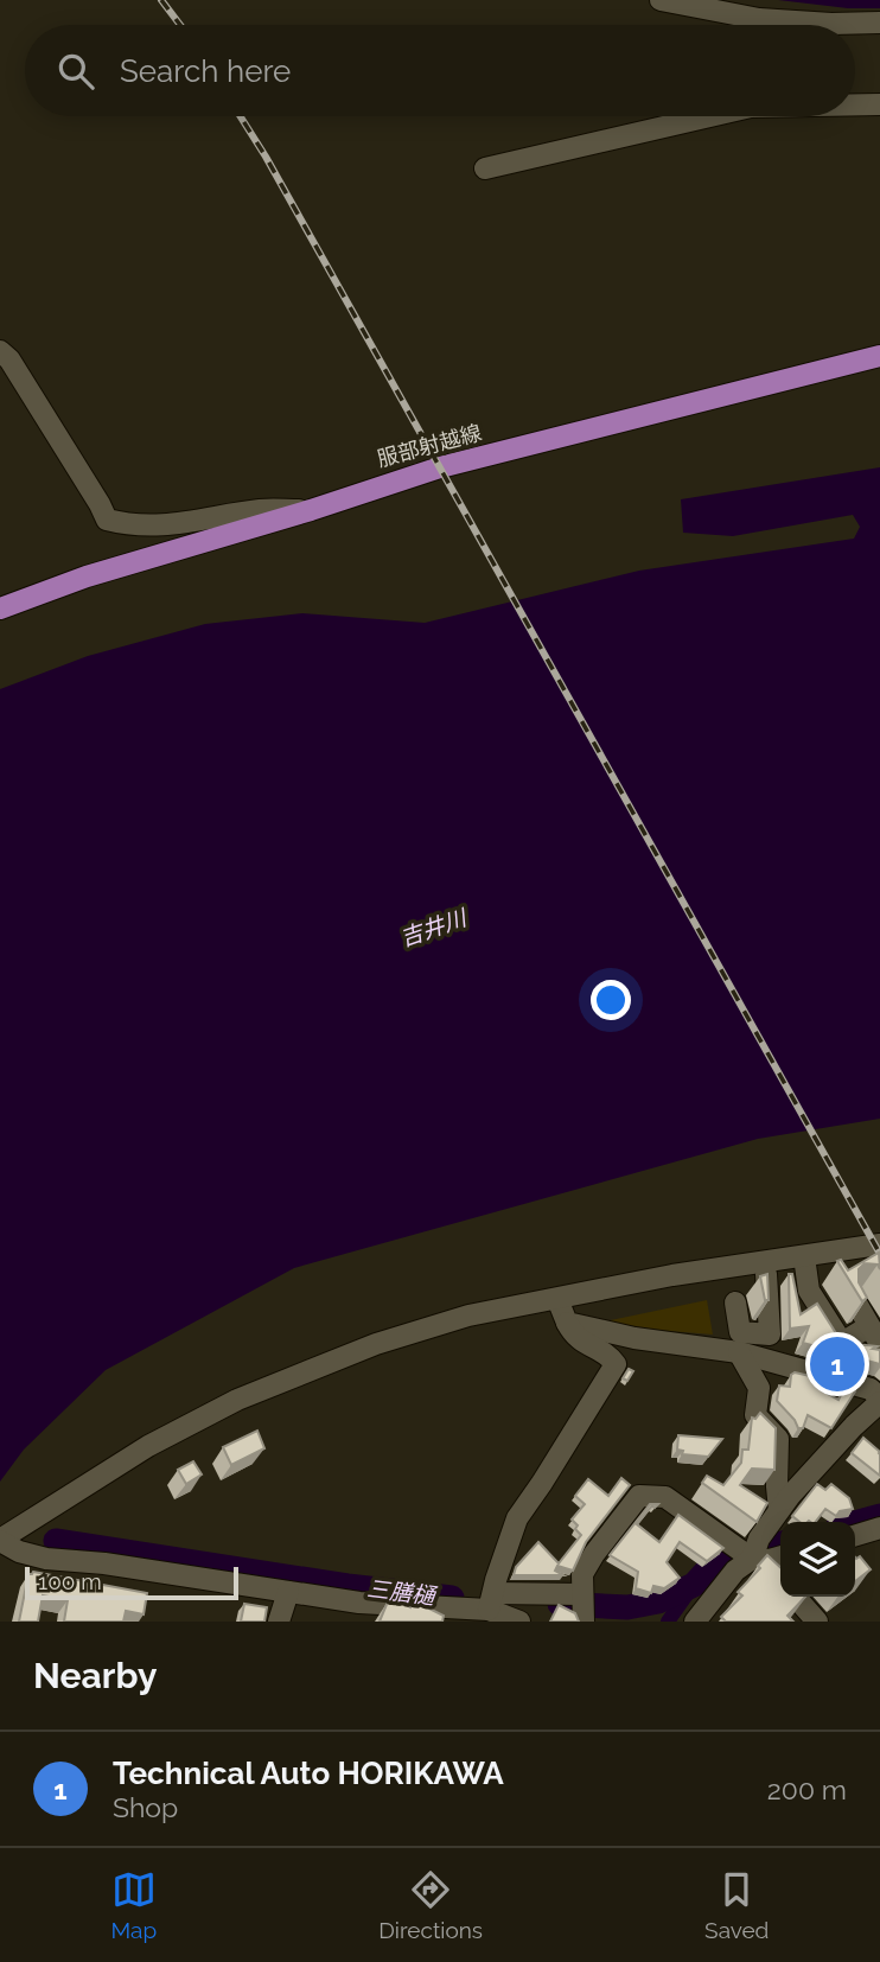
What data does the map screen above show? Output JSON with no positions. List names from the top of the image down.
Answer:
{
  "streets": {
    "main road": ["服部射越線"]
  },
  "water": ["吉井川", "三膳樋"],
  "scale_bar": "100 m",
  "page": {
    "search": "Search here",
    "pins": "1",
    "scale": "100 m",
    "heading": "Nearby",
    "list": [
      {
        "mark": "1",
        "name": "Technical Auto HORIKAWA",
        "note": "Shop",
        "value": "200 m"
      }
    ],
    "nav": ["Map", "Directions", "Saved"]
  }
}
